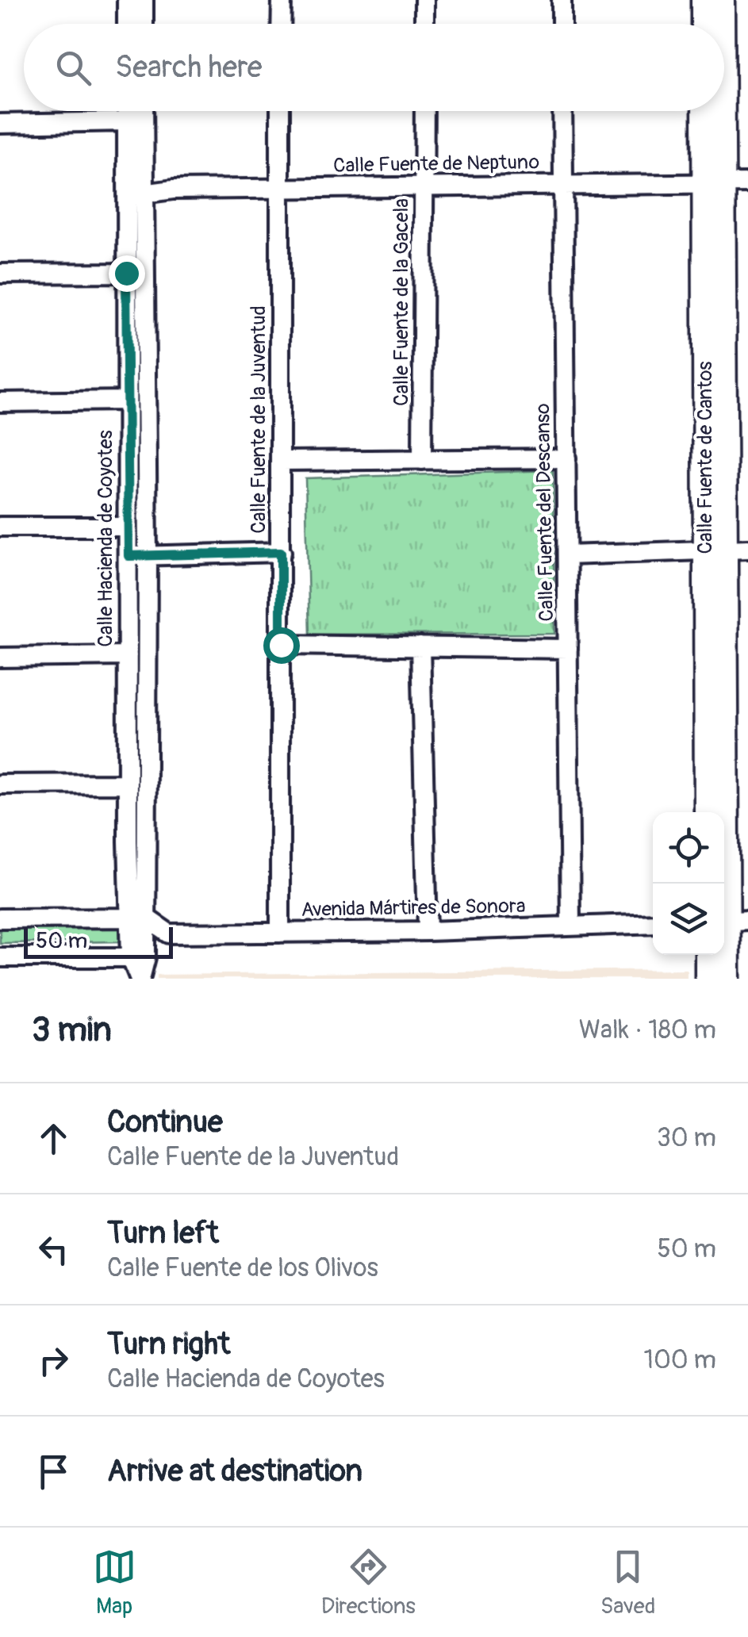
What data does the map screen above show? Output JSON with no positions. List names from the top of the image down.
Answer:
{
  "streets": {
    "street": [
      "Calle Fuente de Neptuno",
      "Calle Fuente de la Gacela",
      "Calle Fuente de la Juventud",
      "Calle Fuente de Cantos",
      "Calle Fuente del Descanso",
      "Calle Hacienda de Coyotes",
      "Avenida Mártires de Sonora"
    ]
  },
  "crossings": [
    ["Calle Fuente de Neptuno", "Calle Fuente de la Gacela"],
    ["Calle Fuente de Neptuno", "Calle Fuente de la Juventud"],
    ["Calle Fuente de Neptuno", "Calle Fuente de Cantos"],
    ["Calle Fuente de Neptuno", "Calle Fuente del Descanso"],
    ["Calle Fuente de Neptuno", "Calle Hacienda de Coyotes"],
    ["Calle Fuente de la Juventud", "Avenida Mártires de Sonora"],
    ["Calle Fuente del Descanso", "Avenida Mártires de Sonora"]
  ],
  "scale_bar": "50 m",
  "page": {
    "search": "Search here",
    "scale": "50 m",
    "heading": ["3 min", "Walk · 180 m"],
    "list": [
      ["Continue", "Calle Fuente de la Juventud", "30 m"],
      ["Turn left", "Calle Fuente de los Olivos", "50 m"],
      ["Turn right", "Calle Hacienda de Coyotes", "100 m"],
      "Arrive at destination"
    ],
    "nav": ["Map", "Directions", "Saved"]
  }
}
